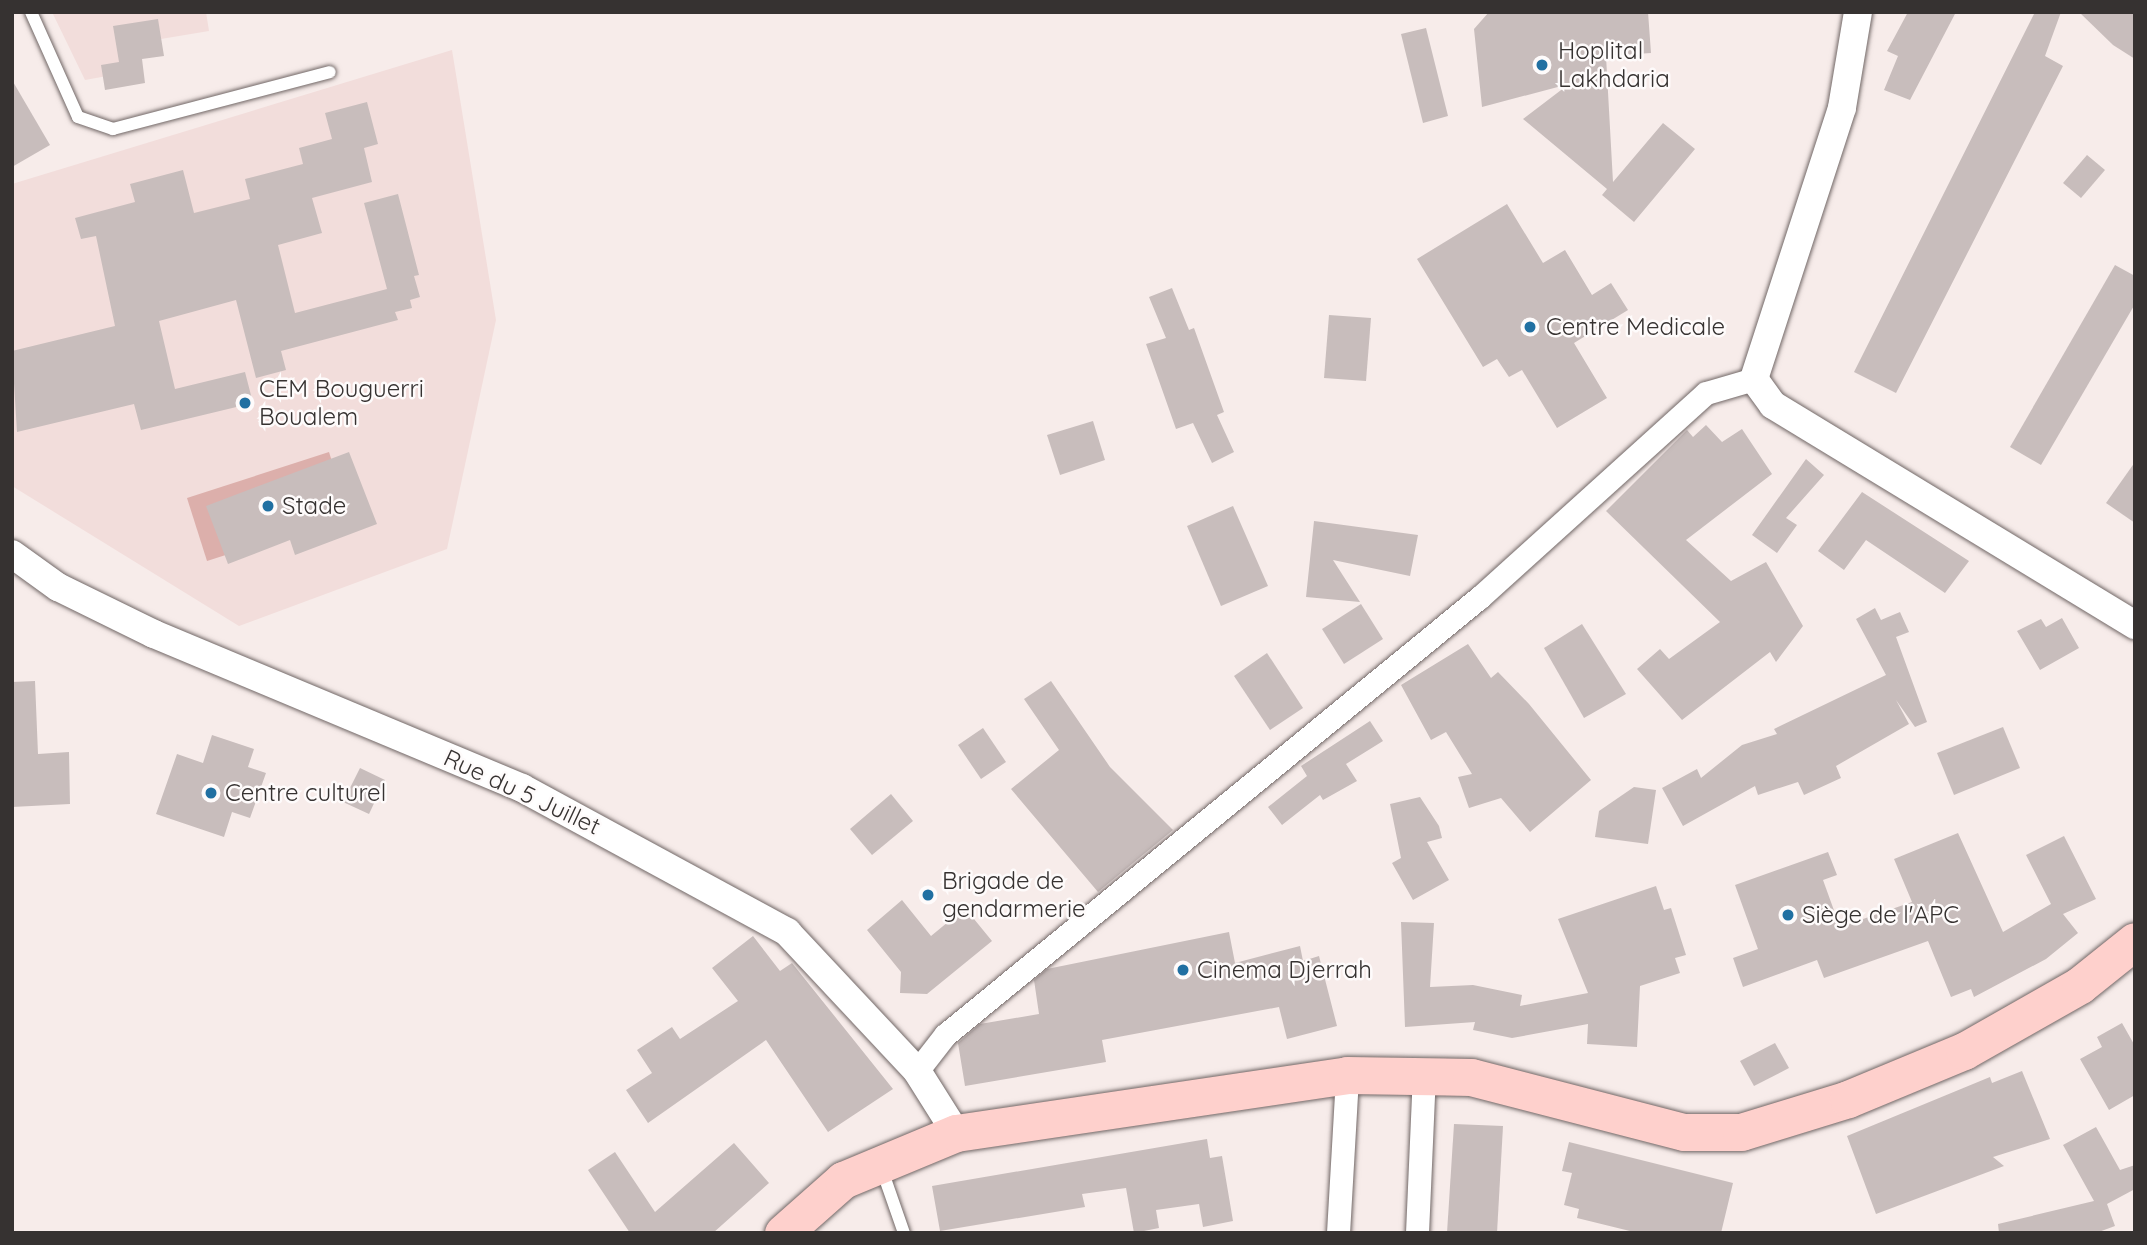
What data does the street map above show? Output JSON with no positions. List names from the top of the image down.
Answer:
{
  "streets": {
    "street": ["Rue du 5 Juillet"]
  },
  "places": [
    "Hoplital Lakhdaria",
    "Centre Medicale",
    "CEM Bouguerri Boualem",
    "Stade",
    "Centre culturel",
    "Brigade de gendarmerie",
    "Siège de l'APC",
    "Cinema Djerrah"
  ]
}
